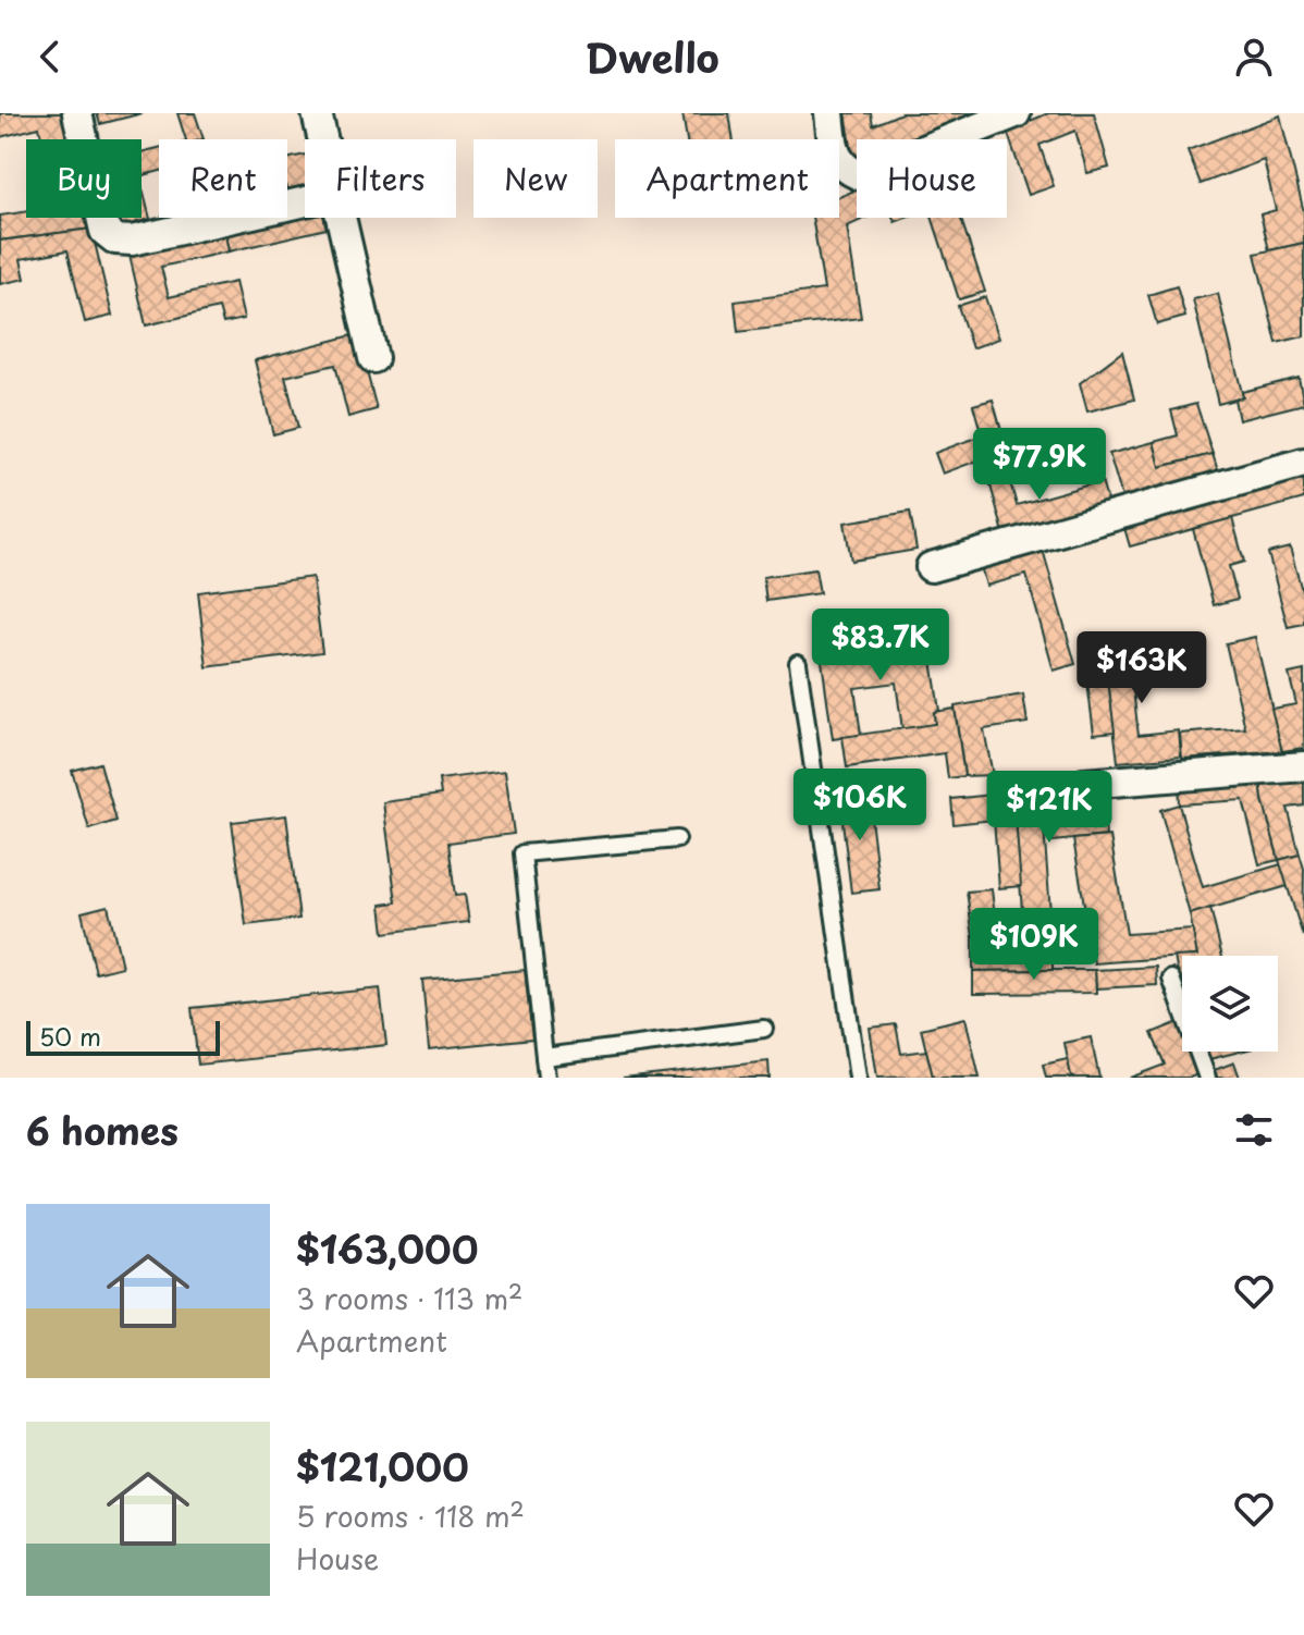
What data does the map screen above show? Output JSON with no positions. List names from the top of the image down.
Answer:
{
  "scale_bar": "50 m",
  "page": {
    "header": "Dwello",
    "chip": [
      "Buy",
      "Rent",
      "Filters",
      "New",
      "Apartment",
      "House"
    ],
    "price": [
      "$77.9K",
      "$83.7K",
      "$163K",
      "$106K",
      "$121K",
      "$109K"
    ],
    "scale": "50 m",
    "heading": "6 homes",
    "list": [
      {
        "name": "$163,000",
        "note": "3 rooms · 113 m² · Apartment"
      },
      {
        "name": "$121,000",
        "note": "5 rooms · 118 m² · House"
      }
    ]
  }
}
